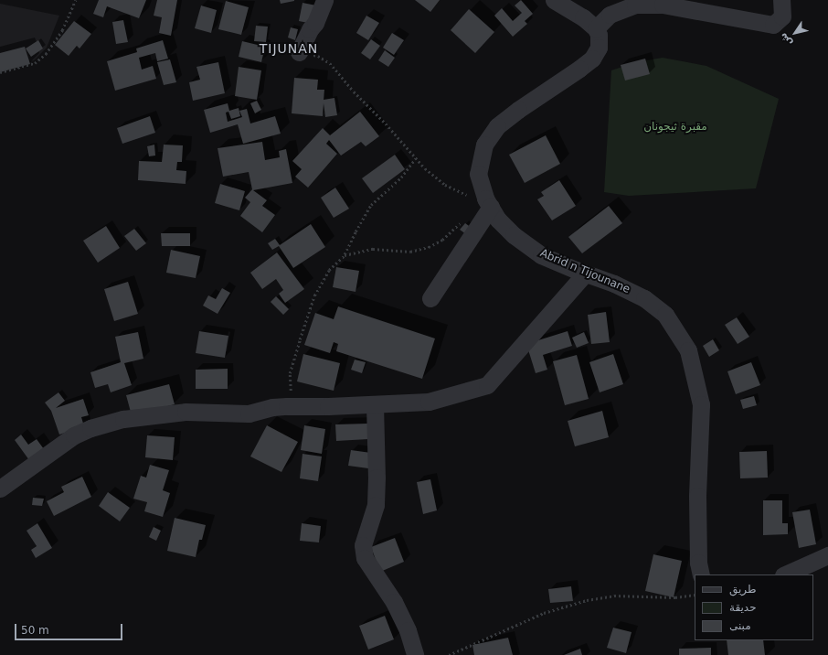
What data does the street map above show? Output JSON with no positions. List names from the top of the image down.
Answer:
{
  "streets": {
    "street": ["Abrid n Tijounane"]
  },
  "districts": ["TIJUNAN"],
  "parks": ["مقبرة ثيجونان"],
  "legend": ["طريق", "حديقة", "مبنى"],
  "scale_bar": "50 m",
  "north": "bottom left"
}
